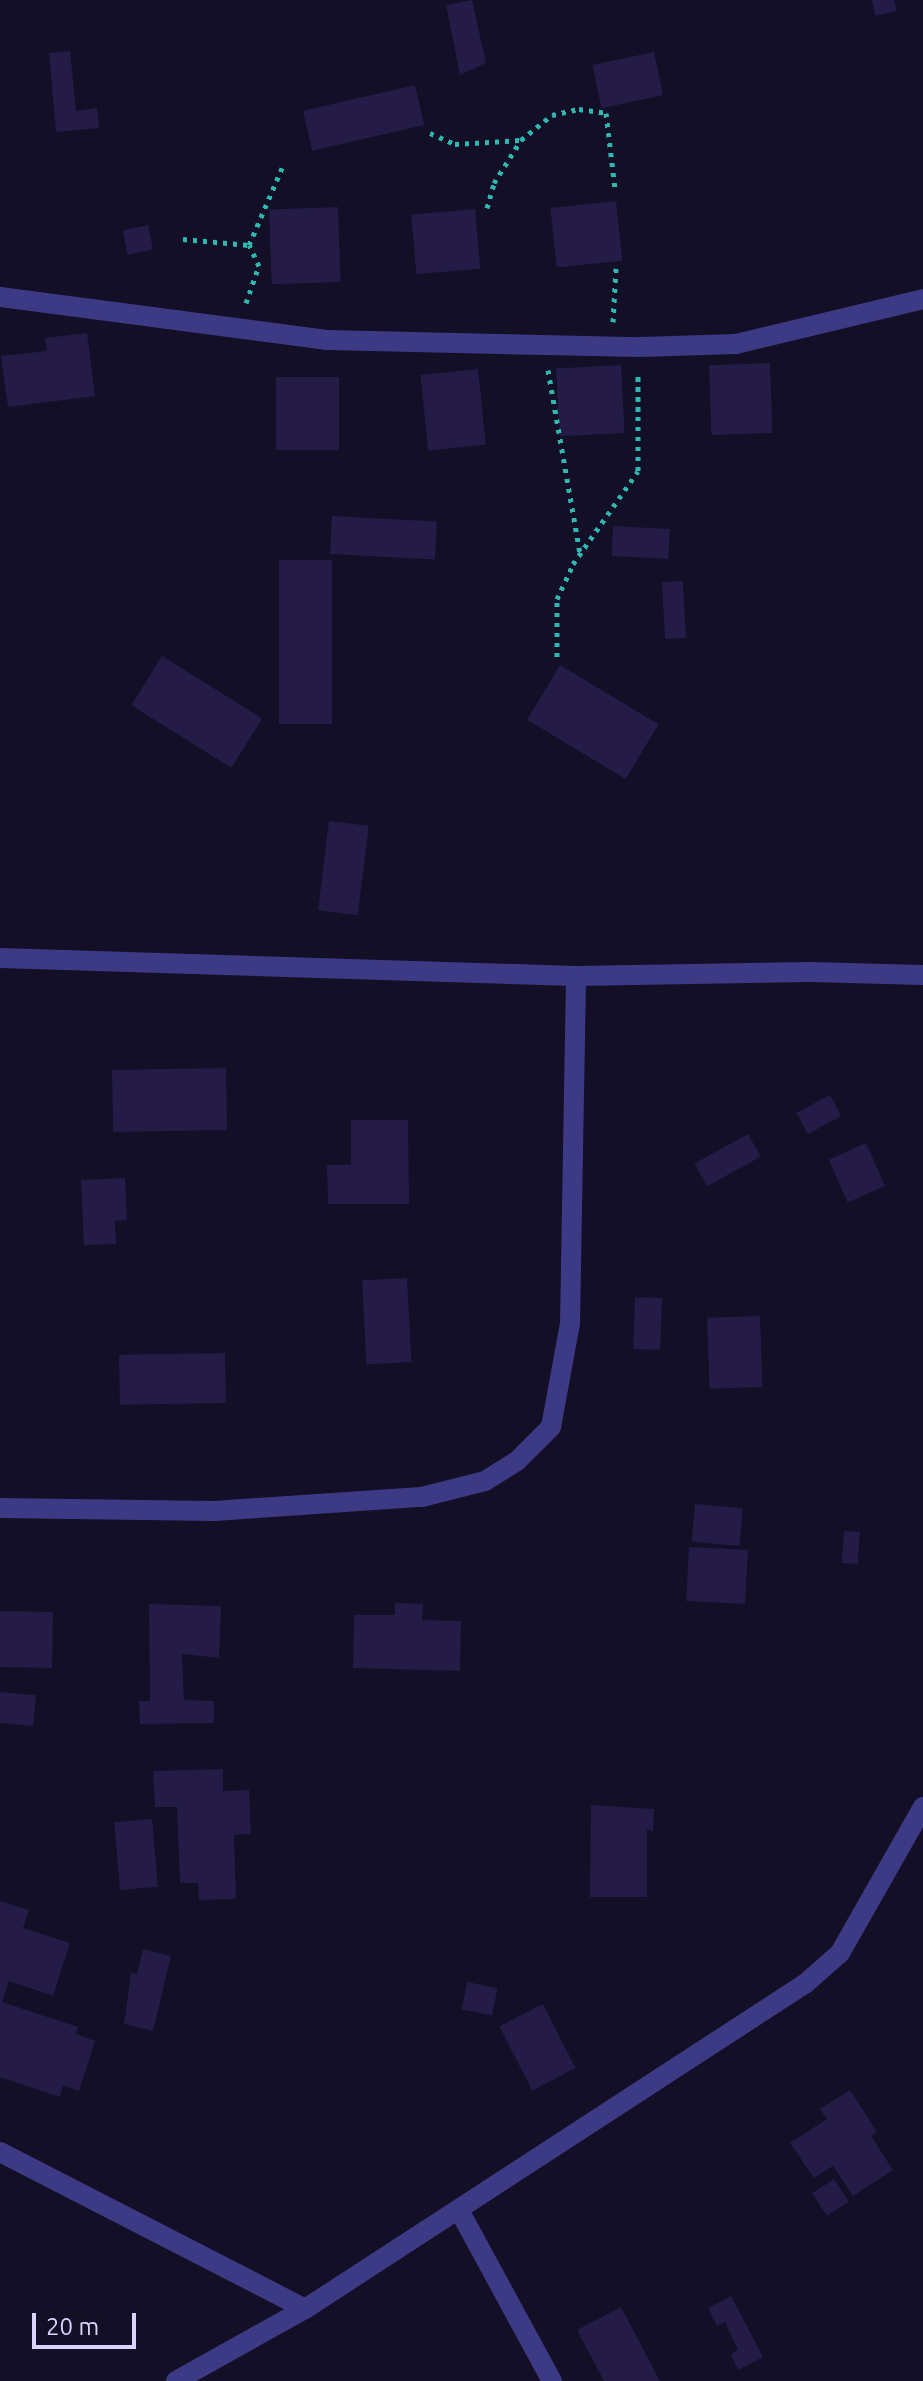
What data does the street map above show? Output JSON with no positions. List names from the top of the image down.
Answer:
{
  "scale_bar": "20 m"
}
